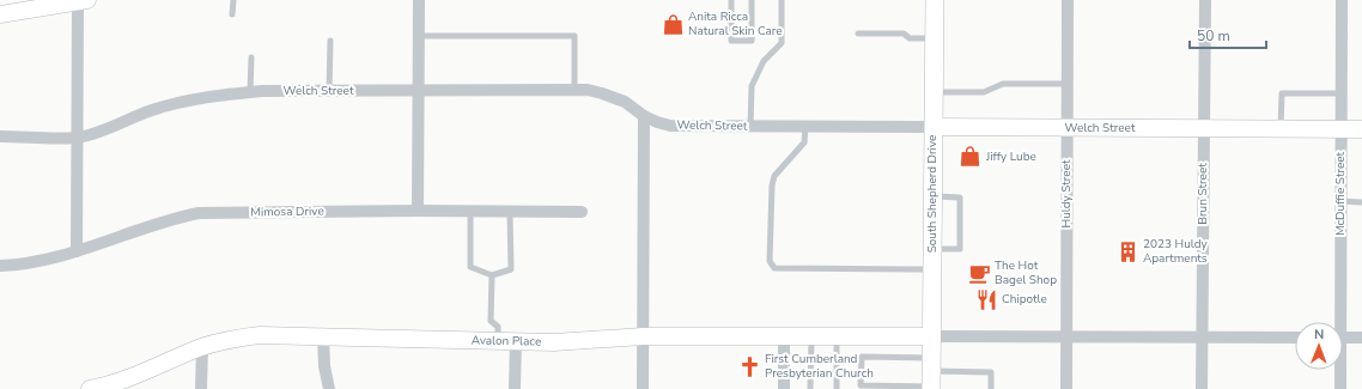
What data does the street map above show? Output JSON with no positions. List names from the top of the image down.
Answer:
{
  "streets": {
    "main road": ["South Shepherd Drive"],
    "street": [
      "Welch Street",
      "Huldy Street",
      "Brun Street",
      "McDuffie Street",
      "Mimosa Drive",
      "Avalon Place"
    ]
  },
  "crossings": [
    ["Welch Street", "South Shepherd Drive"],
    ["Welch Street", "Huldy Street"],
    ["Welch Street", "Brun Street"],
    ["Welch Street", "McDuffie Street"],
    ["South Shepherd Drive", "Avalon Place"]
  ],
  "places": {
    "shop": ["Anita Ricca Natural Skin Care", "Jiffy Lube"],
    "building": ["2023 Huldy Apartments"],
    "cafe": ["The Hot Bagel Shop"],
    "restaurant": ["Chipotle"],
    "church": ["First Cumberland Presbyterian Church"]
  },
  "scale_bar": "50 m",
  "north": "top"
}
